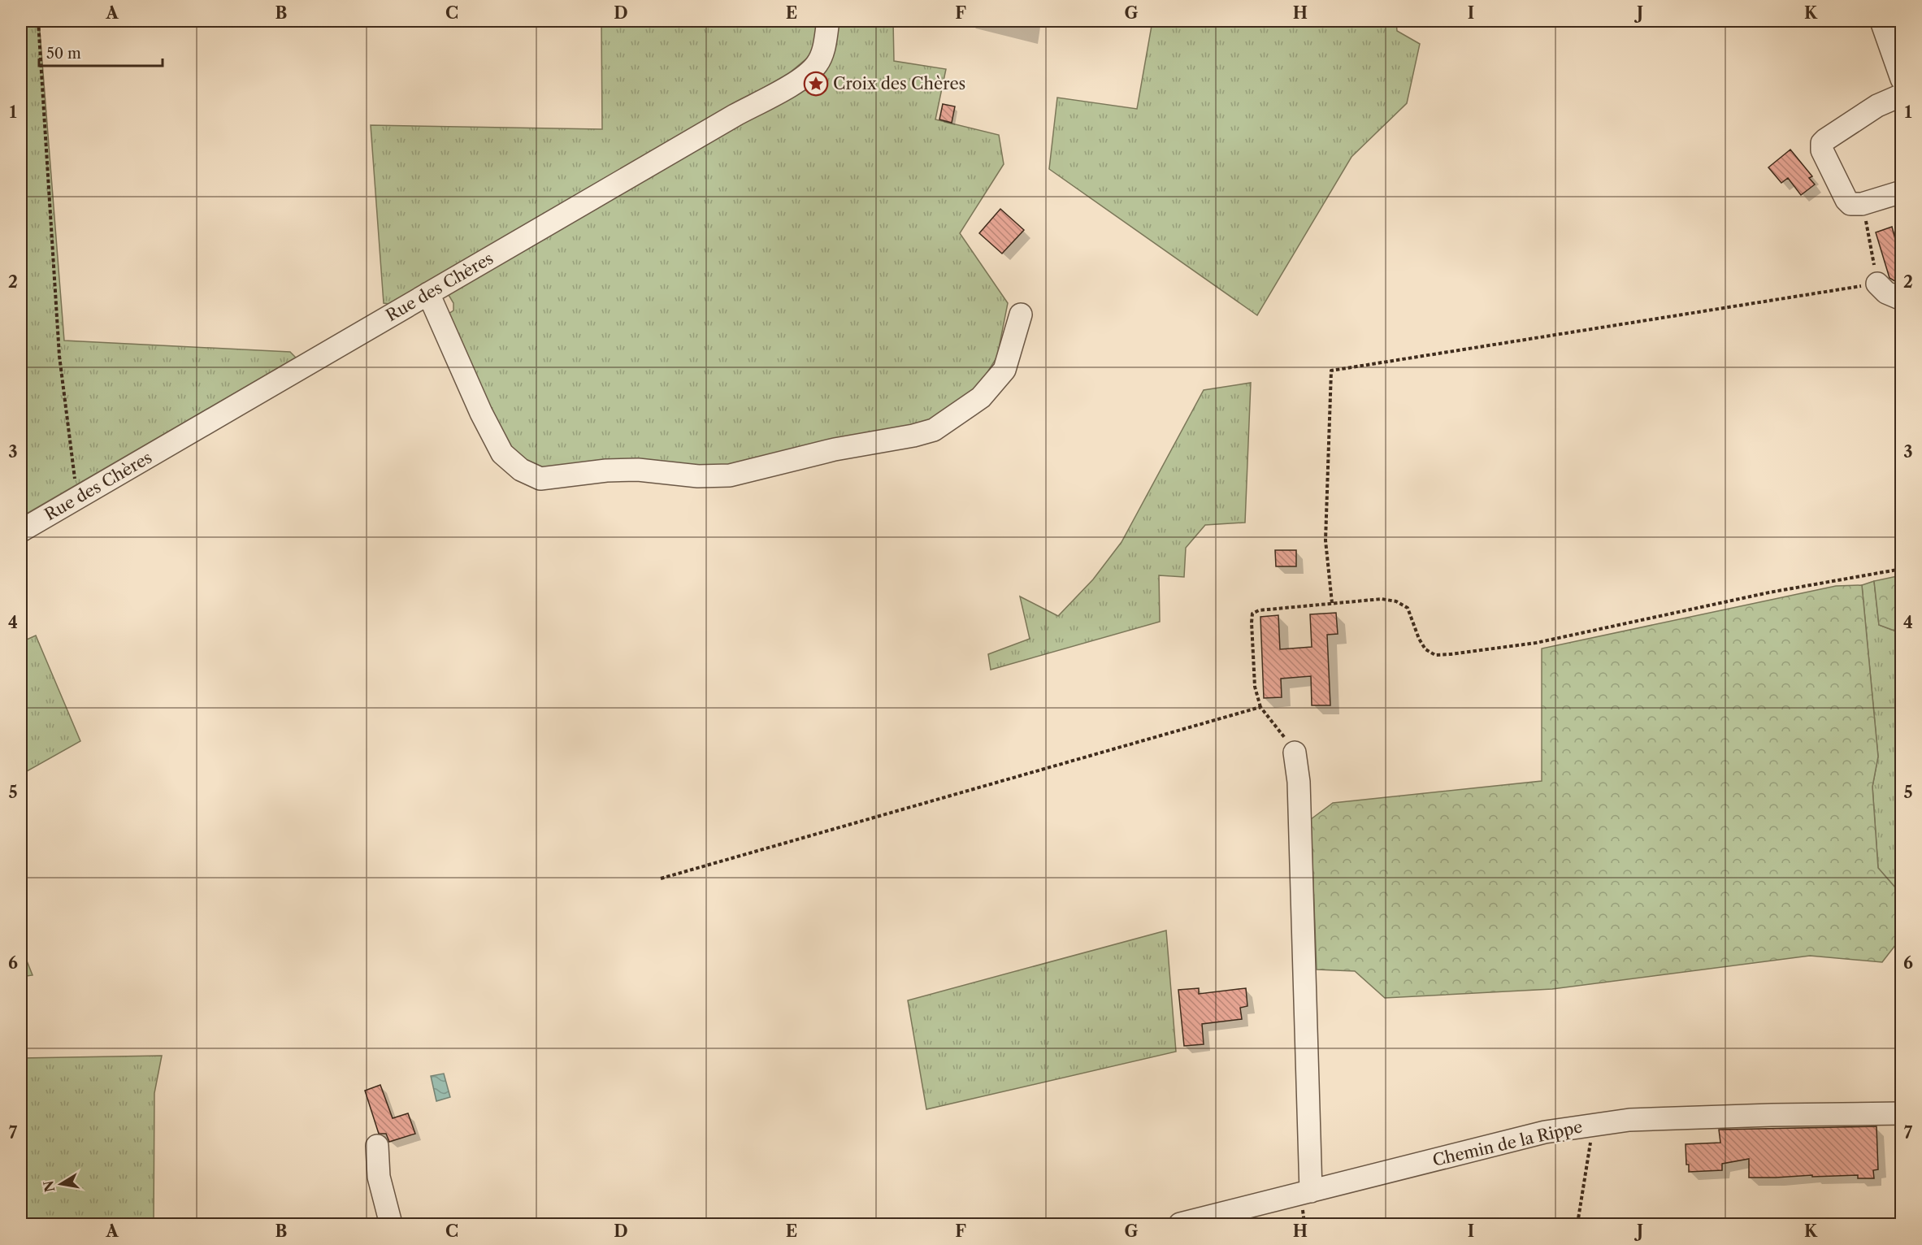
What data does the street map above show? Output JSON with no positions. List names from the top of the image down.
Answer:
{
  "streets": {
    "street": ["Rue des Chères", "Chemin de la Rippe"]
  },
  "places": {
    "place": ["Croix des Chères"]
  },
  "scale_bar": "50 m",
  "north": "left",
  "grid": {
    "columns": [
      "A",
      "B",
      "C",
      "D",
      "E",
      "F",
      "G",
      "H",
      "I",
      "J",
      "K"
    ],
    "rows": [
      "1",
      "2",
      "3",
      "4",
      "5",
      "6",
      "7"
    ]
  }
}
